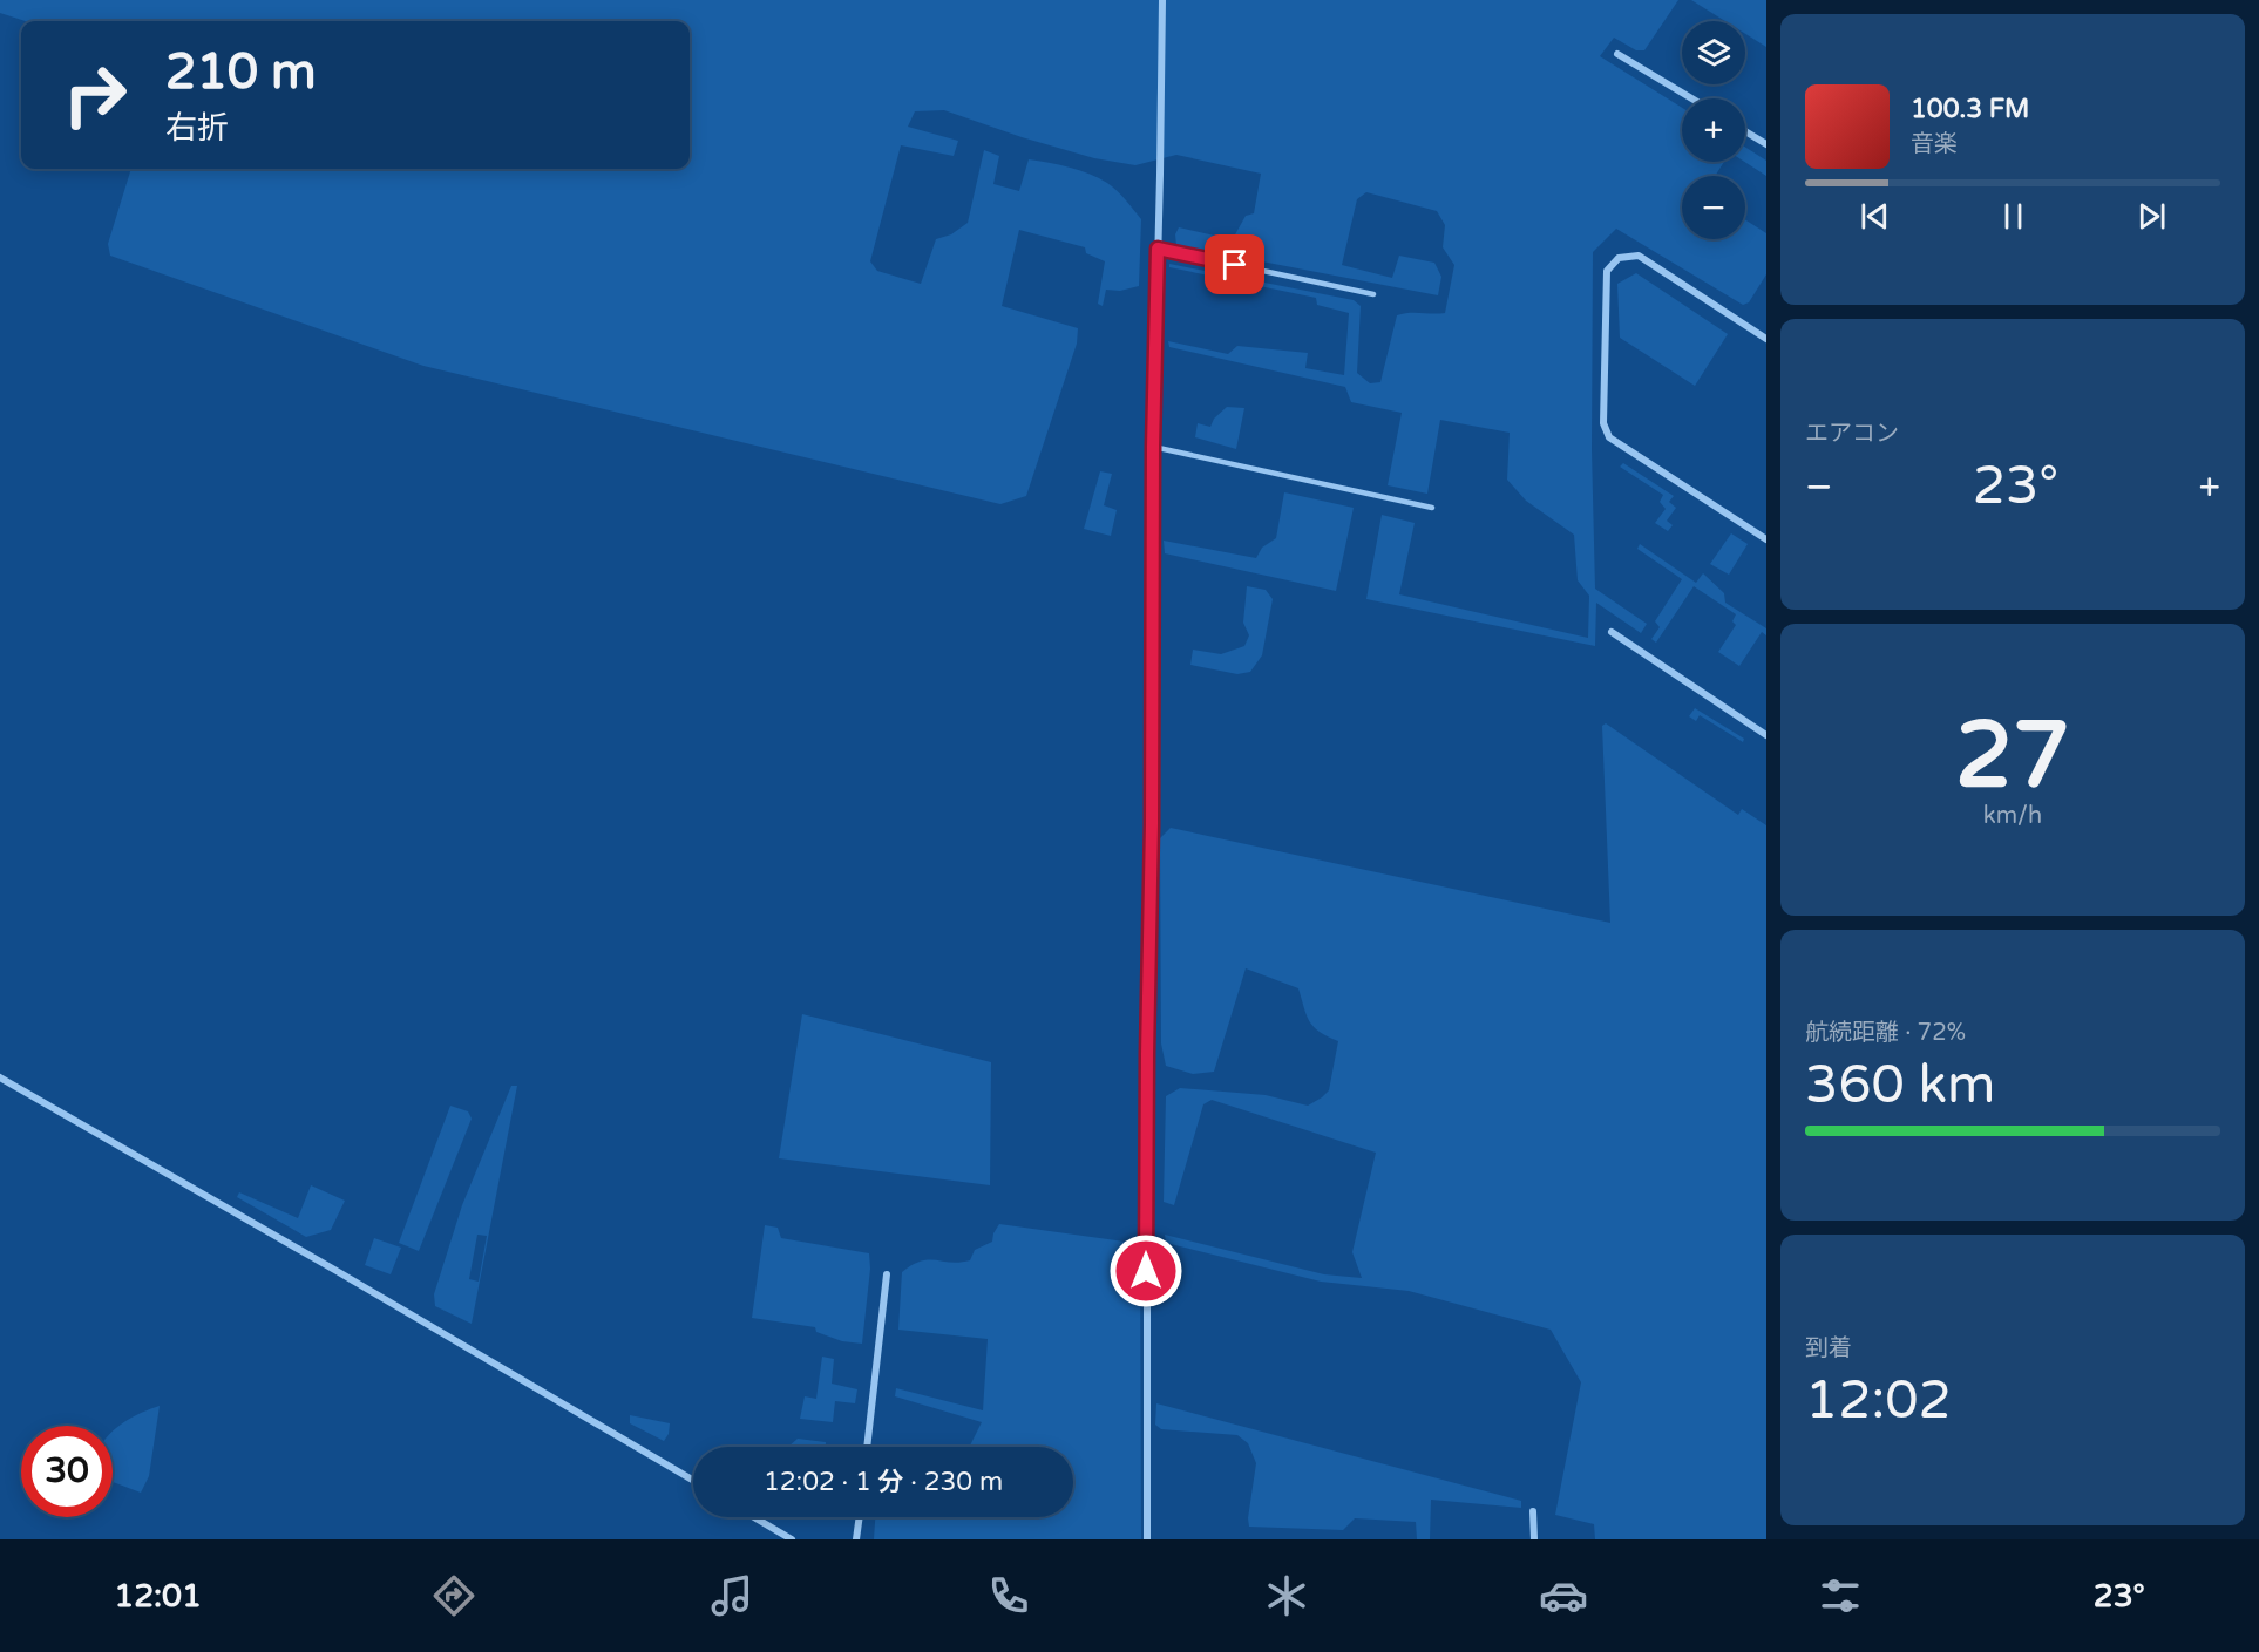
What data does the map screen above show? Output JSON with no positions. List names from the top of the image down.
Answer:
{
  "page": {
    "map_buttons": ["+", "−"],
    "turn": ["210 m", "右折"],
    "song": ["100.3 FM", "音楽"],
    "tile": [
      "エアコン",
      ["27", "km/h"],
      ["航続距離 · 72%", "360 km"],
      ["到着", "12:02"]
    ],
    "heat": ["−", "23°", "+"],
    "limit": "30",
    "trip": "12:02 · 1 分 · 230 m",
    "tabs": ["12:01", "23°"]
  }
}
